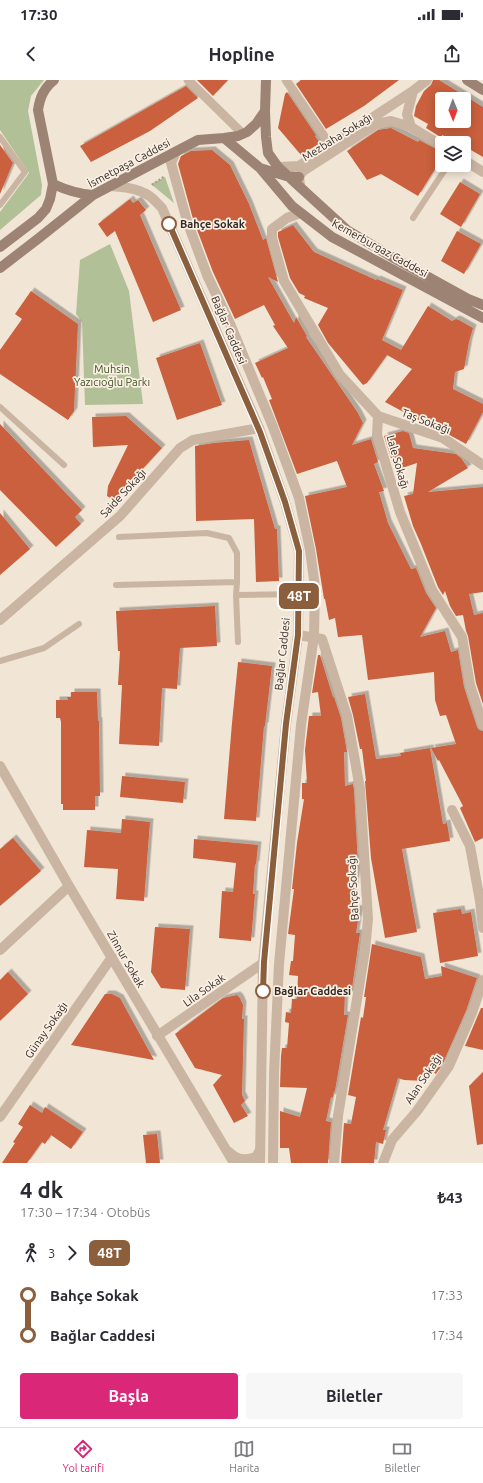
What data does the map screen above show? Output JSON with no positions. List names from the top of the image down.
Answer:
{
  "streets": {
    "main road": ["İsmetpaşa Caddesi", "Kemerburgaz Caddesi"],
    "street": [
      "Mezbaha Sokağı",
      "Bağlar Caddesi",
      "Taş Sokağı",
      "Lale Sokağı",
      "Saide Sokağı",
      "Bahçe Sokağı",
      "Zinnur Sokak",
      "Lila Sokak",
      "Günay Sokağı",
      "Alan Sokağı"
    ]
  },
  "crossings": [
    ["Mezbaha Sokağı", "Kemerburgaz Caddesi"],
    ["İsmetpaşa Caddesi", "Bağlar Caddesi"],
    ["Bağlar Caddesi", "Saide Sokağı"],
    ["Bağlar Caddesi", "Bahçe Sokağı"],
    ["Bağlar Caddesi", "Lila Sokak"],
    ["Taş Sokağı", "Lale Sokağı"],
    ["Zinnur Sokak", "Lila Sokak"],
    ["Zinnur Sokak", "Günay Sokağı"]
  ],
  "parks": ["Muhsin Yazıcıoğlu Parkı"],
  "places": ["Bahçe Sokak", "Bağlar Caddesi"],
  "lines": ["bus line 48T"],
  "north": "bottom",
  "page": {
    "status": "17:30",
    "header": "Hopline",
    "on_map": "48T",
    "heading": ["4 dk", "17:30 – 17:34 · Otobüs", "₺43"],
    "legs": ["3", "48T"],
    "list": [
      {
        "name": "Bahçe Sokak",
        "value": "17:33"
      },
      {
        "name": "Bağlar Caddesi",
        "value": "17:34"
      }
    ],
    "buttons": ["Başla", "Biletler"],
    "tabs": ["Yol tarifi", "Harita", "Biletler"]
  }
}
